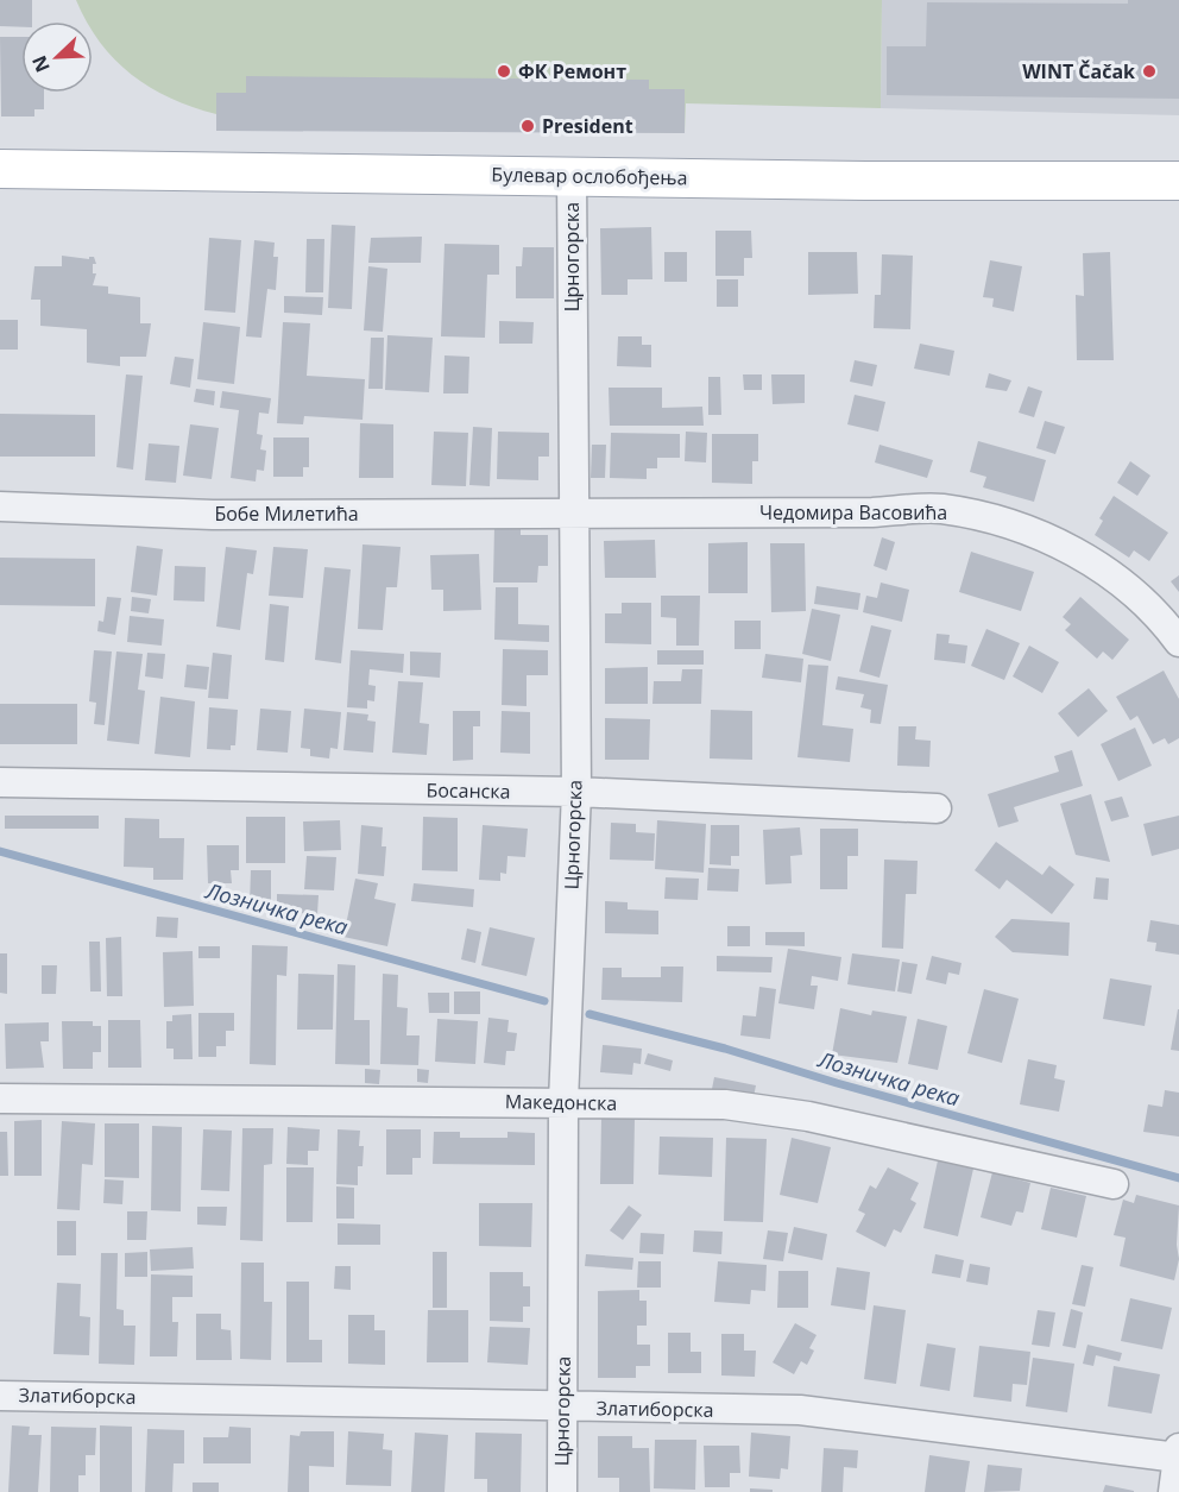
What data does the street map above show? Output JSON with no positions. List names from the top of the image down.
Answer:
{
  "streets": {
    "main road": ["Булевар ослобођења"],
    "street": [
      "Црногорска",
      "Чедомира Васовића",
      "Бобе Милетића",
      "Босанска",
      "Македонска",
      "Златиборска"
    ]
  },
  "crossings": [
    ["Булевар ослобођења", "Црногорска"],
    ["Црногорска", "Чедомира Васовића"],
    ["Црногорска", "Бобе Милетића"],
    ["Црногорска", "Босанска"],
    ["Црногорска", "Македонска"],
    ["Црногорска", "Златиборска"],
    ["Чедомира Васовића", "Бобе Милетића"]
  ],
  "water": ["Лозничка река"],
  "places": ["ФК Ремонт", "WINT Čačak", "President"],
  "north": "bottom left"
}
